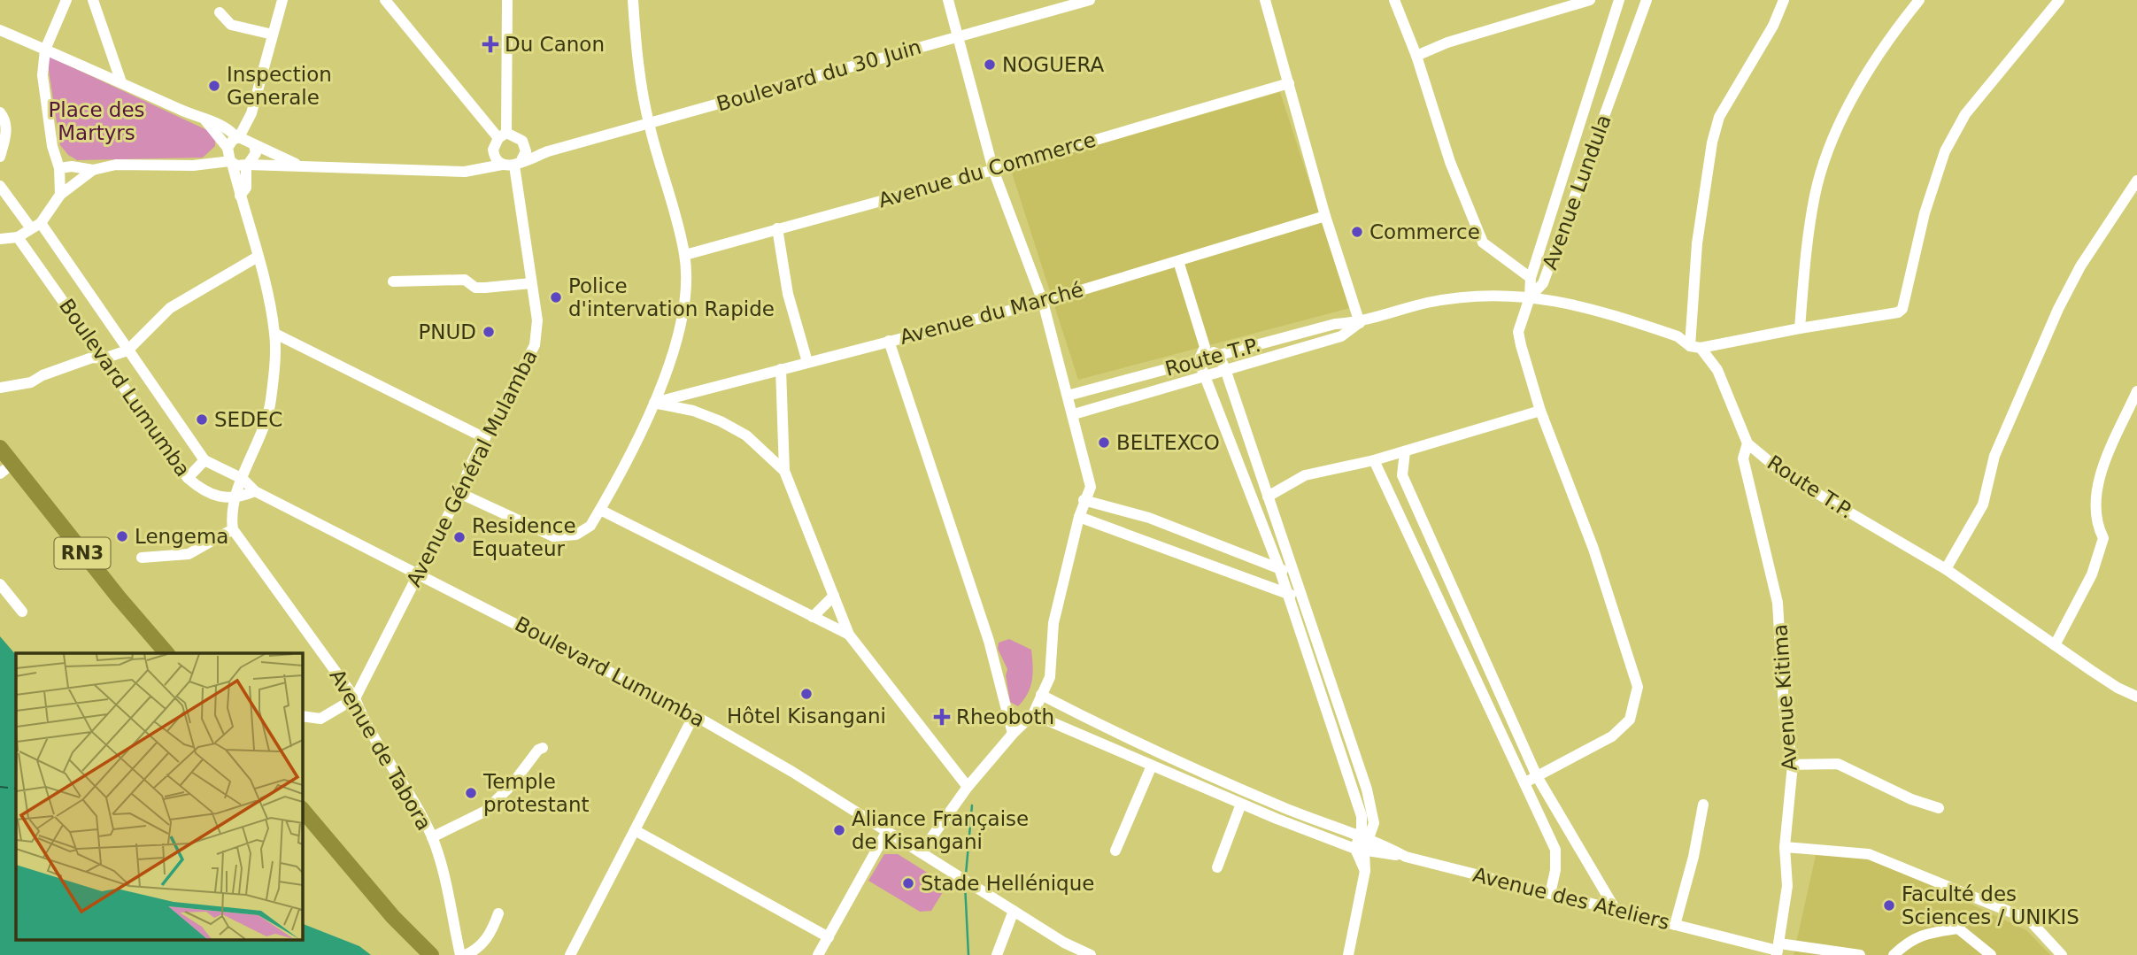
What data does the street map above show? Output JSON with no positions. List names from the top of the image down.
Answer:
{
  "streets": {
    "highway": ["RN3"],
    "street": [
      "Boulevard du 30 Juin",
      "Avenue du Commerce",
      "Avenue Lundula",
      "Avenue du Marché",
      "Route T.P.",
      "Boulevard Lumumba",
      "Avenue Général Mulamba",
      "Avenue Kitima",
      "Avenue de Tabora",
      "Avenue des Ateliers"
    ]
  },
  "crossings": [
    ["Boulevard du 30 Juin", "Avenue Général Mulamba"],
    ["Avenue Lundula", "Route T.P."],
    ["Route T.P.", "Avenue Kitima"],
    ["Boulevard Lumumba", "Avenue Général Mulamba"],
    ["Avenue Général Mulamba", "Avenue de Tabora"],
    ["Avenue Kitima", "Avenue des Ateliers"]
  ],
  "parks": ["Place des Martyrs"],
  "places": {
    "health": ["Du Canon", "Rheoboth"],
    "other": [
      "NOGUERA",
      "Inspection Generale",
      "Commerce",
      "Police d'intervation Rapide",
      "PNUD",
      "SEDEC",
      "BELTEXCO",
      "Lengema",
      "Residence Equateur",
      "Hôtel Kisangani",
      "Temple protestant",
      "Aliance Française de Kisangani",
      "Stade Hellénique",
      "Faculté des Sciences / UNIKIS"
    ]
  }
}
